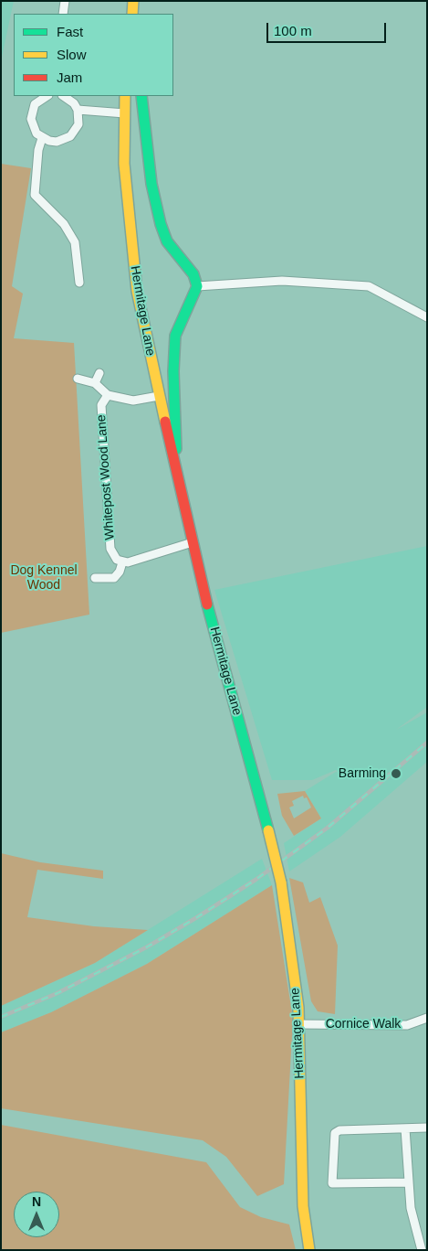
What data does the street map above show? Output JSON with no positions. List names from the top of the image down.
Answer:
{
  "streets": {
    "main road": ["Hermitage Lane"],
    "street": ["Whitepost Wood Lane", "Cornice Walk"]
  },
  "crossings": [
    ["Hermitage Lane", "Whitepost Wood Lane"],
    ["Hermitage Lane", "Cornice Walk"]
  ],
  "parks": ["Dog Kennel Wood"],
  "places": ["Barming"],
  "legend": ["Fast", "Slow", "Jam"],
  "scale_bar": "100 m",
  "north": "top"
}
